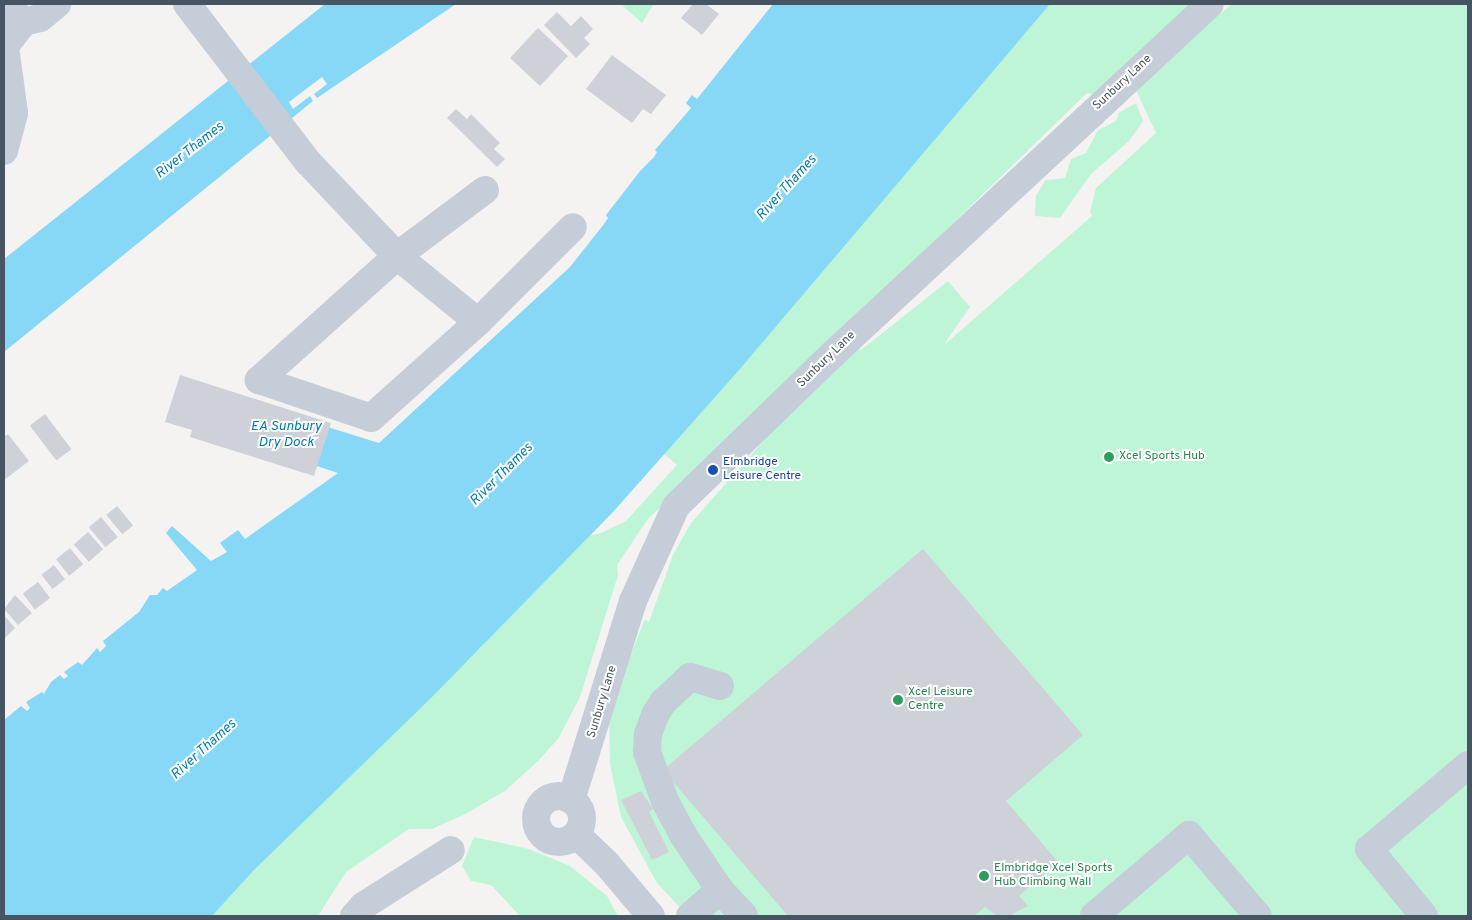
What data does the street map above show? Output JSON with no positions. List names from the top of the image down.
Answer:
{
  "streets": {
    "street": ["Sunbury Lane"]
  },
  "water": ["River Thames", "EA Sunbury Dry Dock"],
  "places": [
    "Xcel Sports Hub",
    "Elmbridge Leisure Centre",
    "Xcel Leisure Centre",
    "Elmbridge Xcel Sports Hub Climbing Wall"
  ]
}
